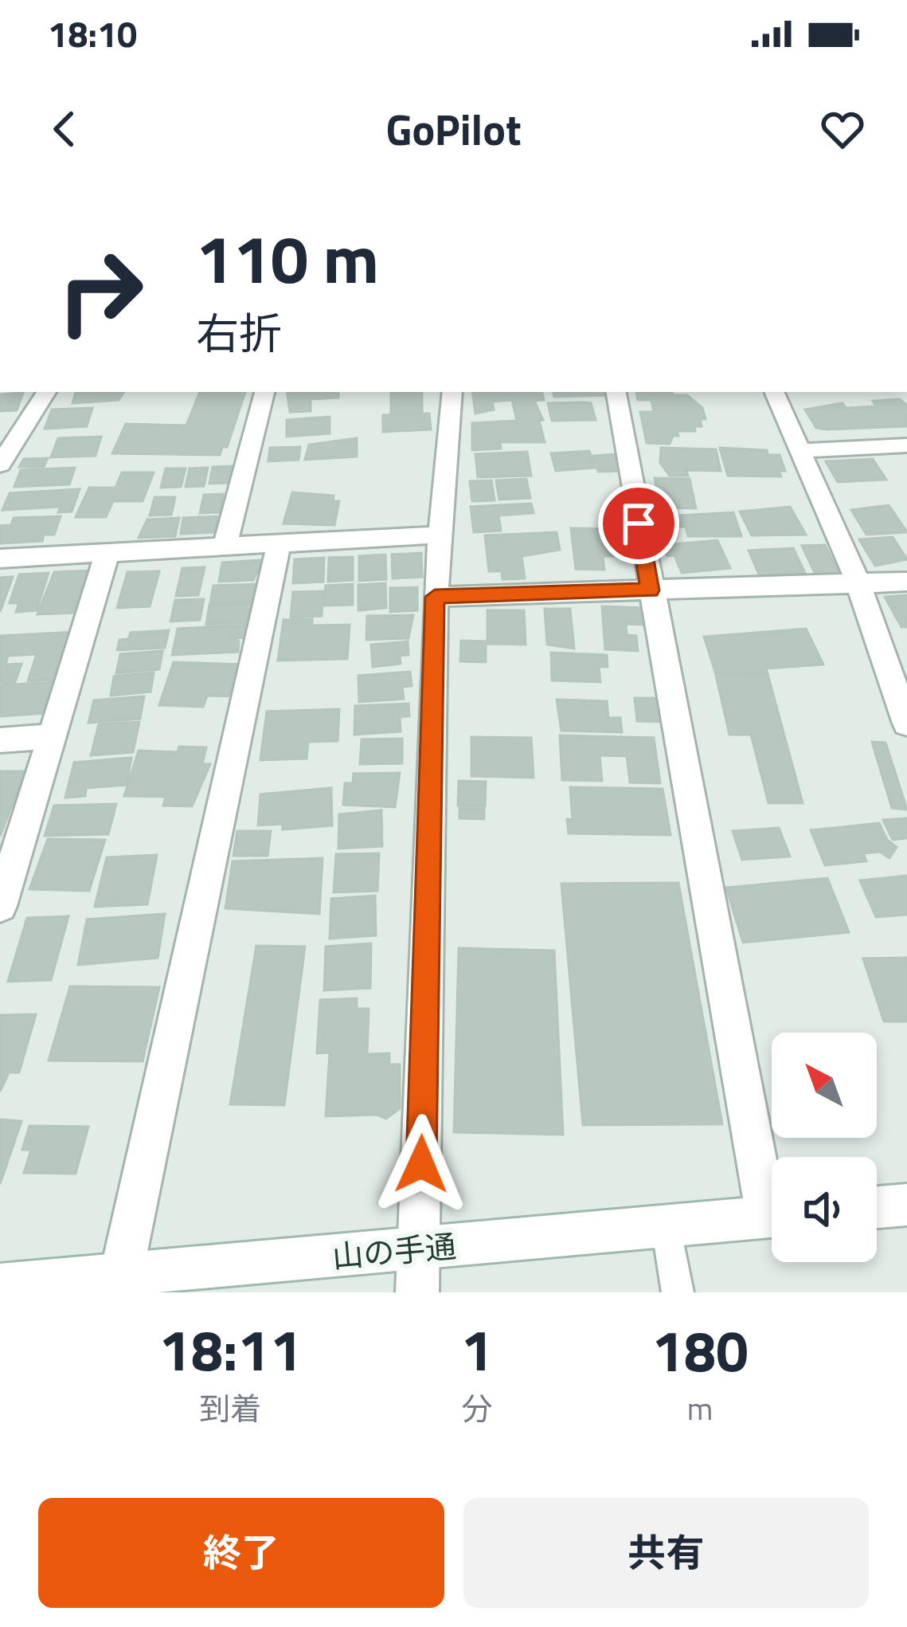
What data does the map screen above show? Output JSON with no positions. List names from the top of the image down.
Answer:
{
  "streets": {
    "street": ["山の手通"]
  },
  "north": "top left",
  "page": {
    "status": "18:10",
    "header": "GoPilot",
    "turn": ["110 m", "右折"],
    "eta": [
      "18:11",
      "到着",
      "1",
      "分",
      "180",
      "m"
    ],
    "buttons": ["終了", "共有"]
  }
}
